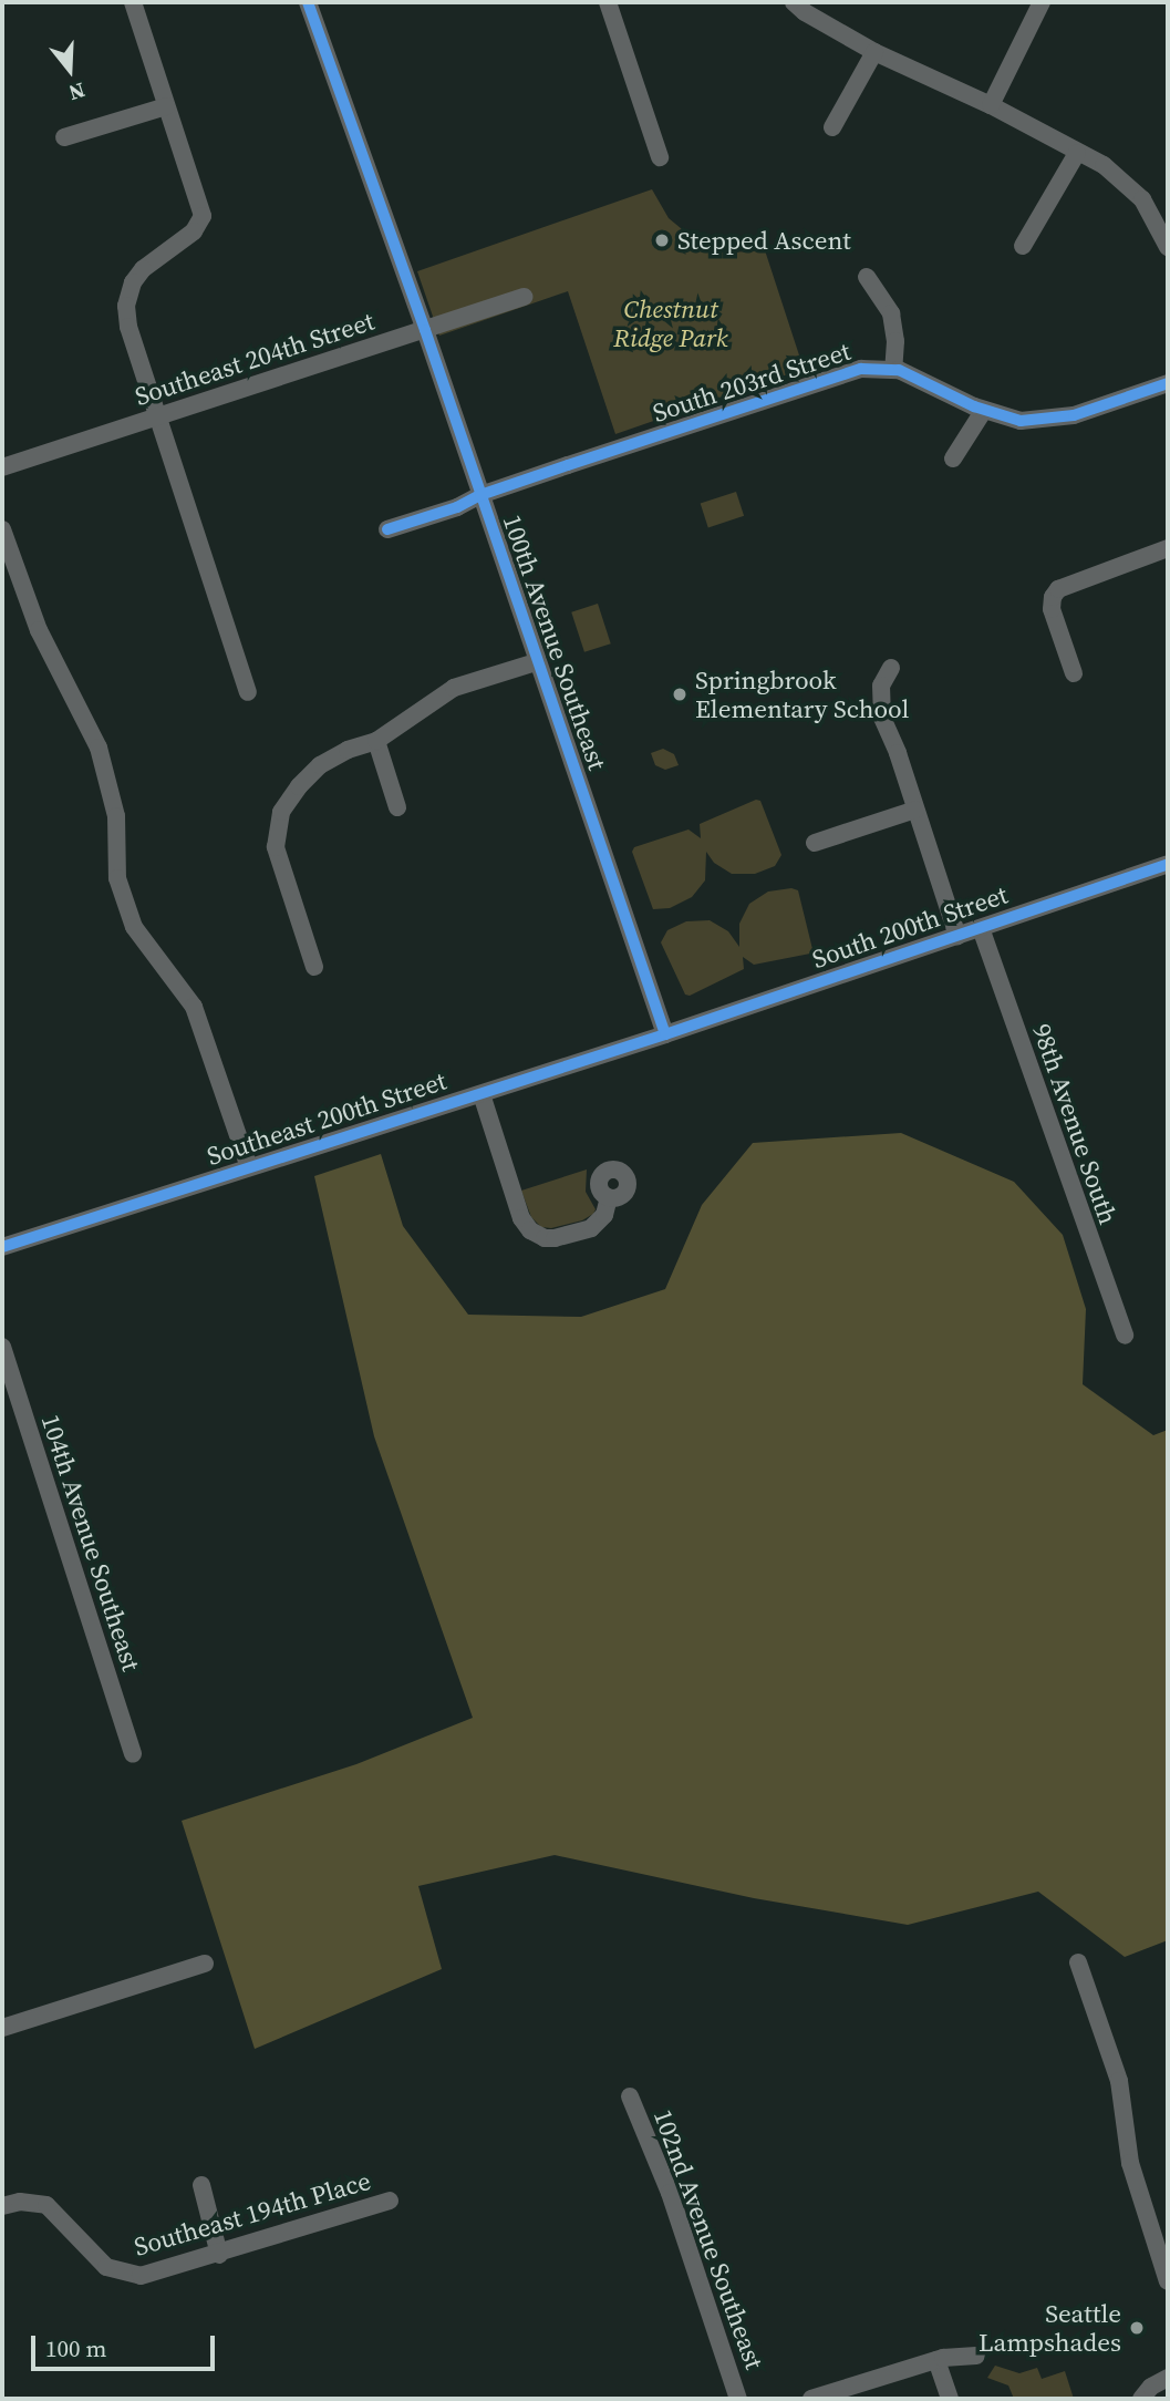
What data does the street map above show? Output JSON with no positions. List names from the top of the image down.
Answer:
{
  "streets": {
    "street": [
      "Southeast 204th Street",
      "South 203rd Street",
      "100th Avenue Southeast",
      "South 200th Street",
      "Southeast 200th Street",
      "98th Avenue South",
      "104th Avenue Southeast",
      "Southeast 194th Place",
      "102nd Avenue Southeast"
    ]
  },
  "crossings": [
    ["Southeast 204th Street", "100th Avenue Southeast"],
    ["South 203rd Street", "100th Avenue Southeast"],
    ["100th Avenue Southeast", "South 200th Street"],
    ["100th Avenue Southeast", "Southeast 200th Street"],
    ["South 200th Street", "Southeast 200th Street"],
    ["South 200th Street", "98th Avenue South"]
  ],
  "parks": ["Chestnut Ridge Park"],
  "places": ["Stepped Ascent", "Springbrook Elementary School", "Seattle Lampshades"],
  "scale_bar": "100 m",
  "north": "bottom"
}
